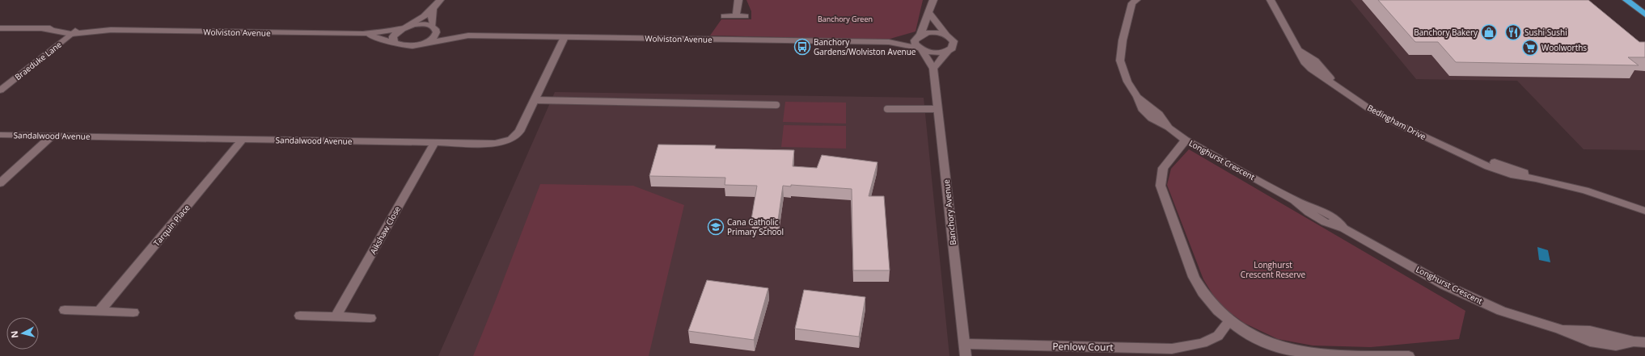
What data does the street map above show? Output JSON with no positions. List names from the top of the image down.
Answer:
{
  "streets": {
    "street": [
      "Wolviston Avenue",
      "Braeduke Lane",
      "Bedingham Drive",
      "Sandalwood Avenue",
      "Longhurst Crescent",
      "Banchory Avenue",
      "Tarquin Place",
      "Aikshaw Close",
      "Penlow Court"
    ]
  },
  "crossings": [
    ["Wolviston Avenue", "Braeduke Lane"],
    ["Wolviston Avenue", "Sandalwood Avenue"],
    ["Wolviston Avenue", "Banchory Avenue"],
    ["Sandalwood Avenue", "Tarquin Place"],
    ["Sandalwood Avenue", "Aikshaw Close"],
    ["Banchory Avenue", "Penlow Court"]
  ],
  "parks": ["Banchory Green", "Longhurst Crescent Reserve"],
  "places": {
    "shop": ["Banchory Bakery"],
    "restaurant": ["Sushi Sushi"],
    "bus stop": ["Banchory Gardens/Wolviston Avenue"],
    "supermarket": ["Woolworths"],
    "school or university": ["Cana Catholic Primary School"]
  },
  "north": "left"
}
